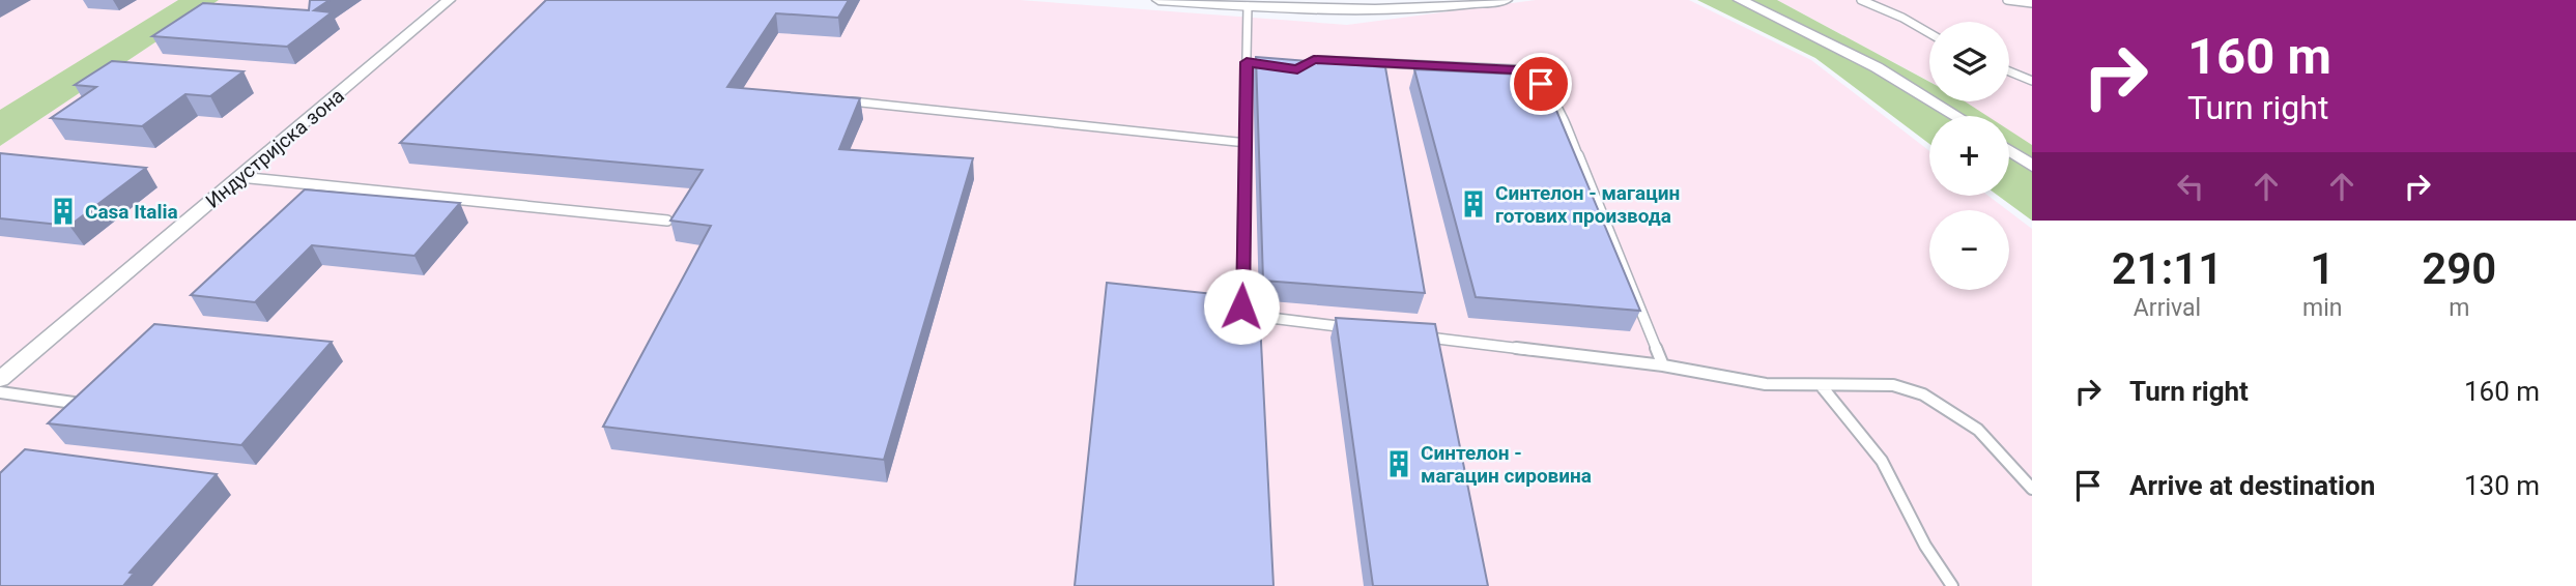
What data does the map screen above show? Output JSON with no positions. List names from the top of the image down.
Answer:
{
  "streets": {
    "street": ["Индустријска зона"]
  },
  "places": {
    "building": ["Синтелон - магацин готових производа", "Casa Italia", "Синтелон - магацин сировина"]
  },
  "page": {
    "turn": ["160 m", "Turn right"],
    "map_buttons": ["+", "−"],
    "eta": [
      "21:11",
      "Arrival",
      "1",
      "min",
      "290",
      "m"
    ],
    "list": [
      {
        "name": "Turn right",
        "value": "160 m"
      },
      {
        "name": "Arrive at destination",
        "value": "130 m"
      }
    ]
  }
}
